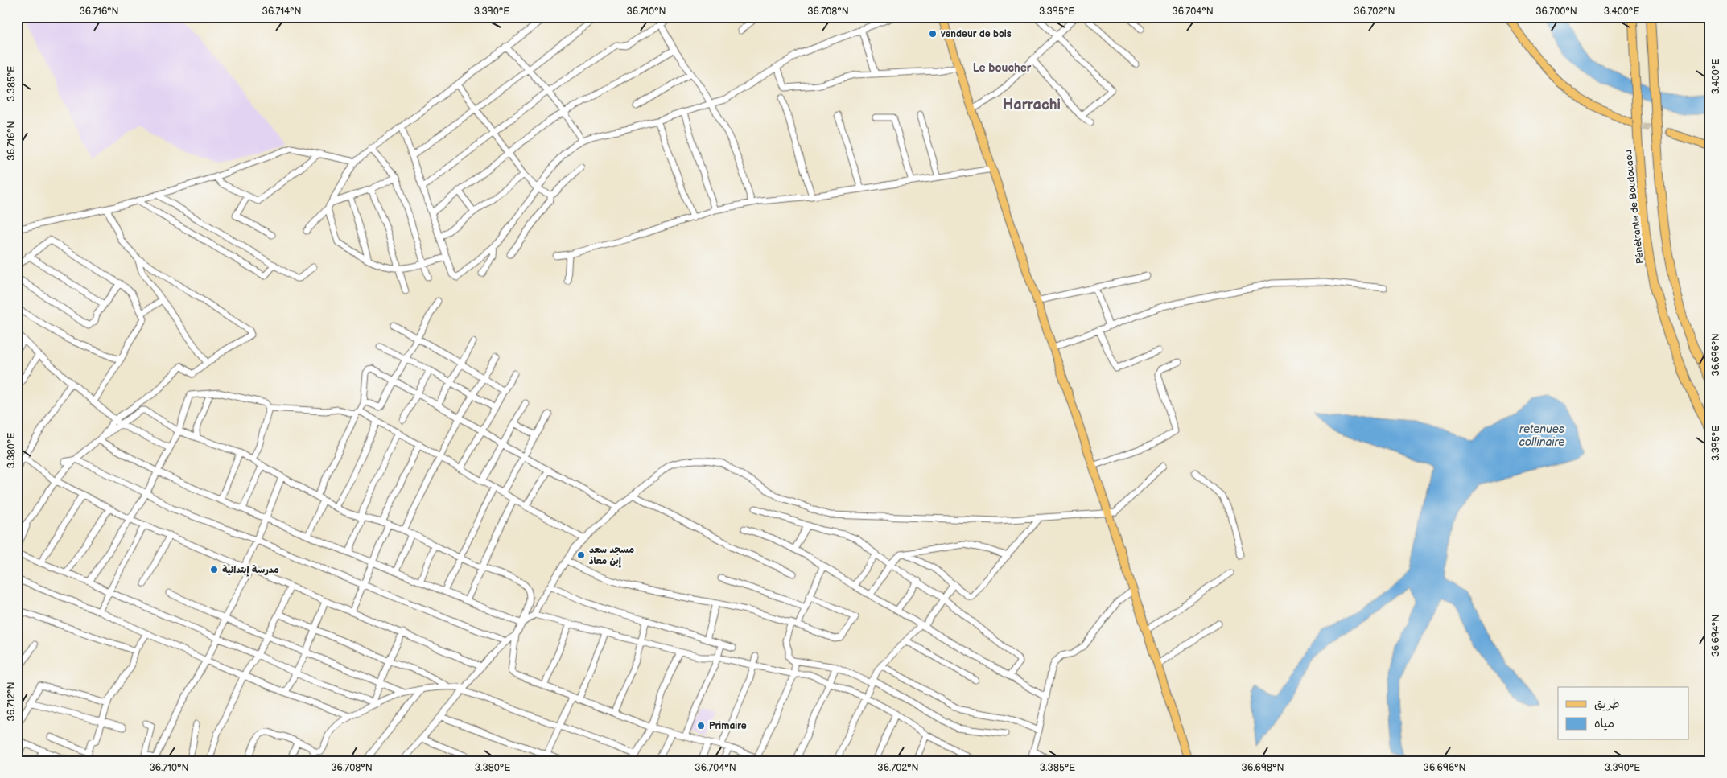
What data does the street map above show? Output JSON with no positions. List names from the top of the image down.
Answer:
{
  "streets": {
    "highway": ["Pénétrante de Boudouaou"]
  },
  "districts": ["Le boucher", "Harrachi"],
  "water": ["retenues collinaire"],
  "places": [
    "vendeur de bois",
    "مسجد سعد إبن معاذ",
    "مدرسة إبتدائية",
    "Primaire"
  ],
  "legend": ["طريق", "مياه"],
  "coordinates": [
    "36.716°N",
    "36.714°N",
    "3.390°E",
    "36.710°N",
    "36.708°N",
    "3.395°E",
    "36.704°N",
    "36.702°N",
    "36.700°N",
    "3.400°E",
    "3.385°E",
    "36.696°N",
    "3.380°E",
    "36.694°N",
    "36.712°N",
    "36.698°N"
  ]
}
